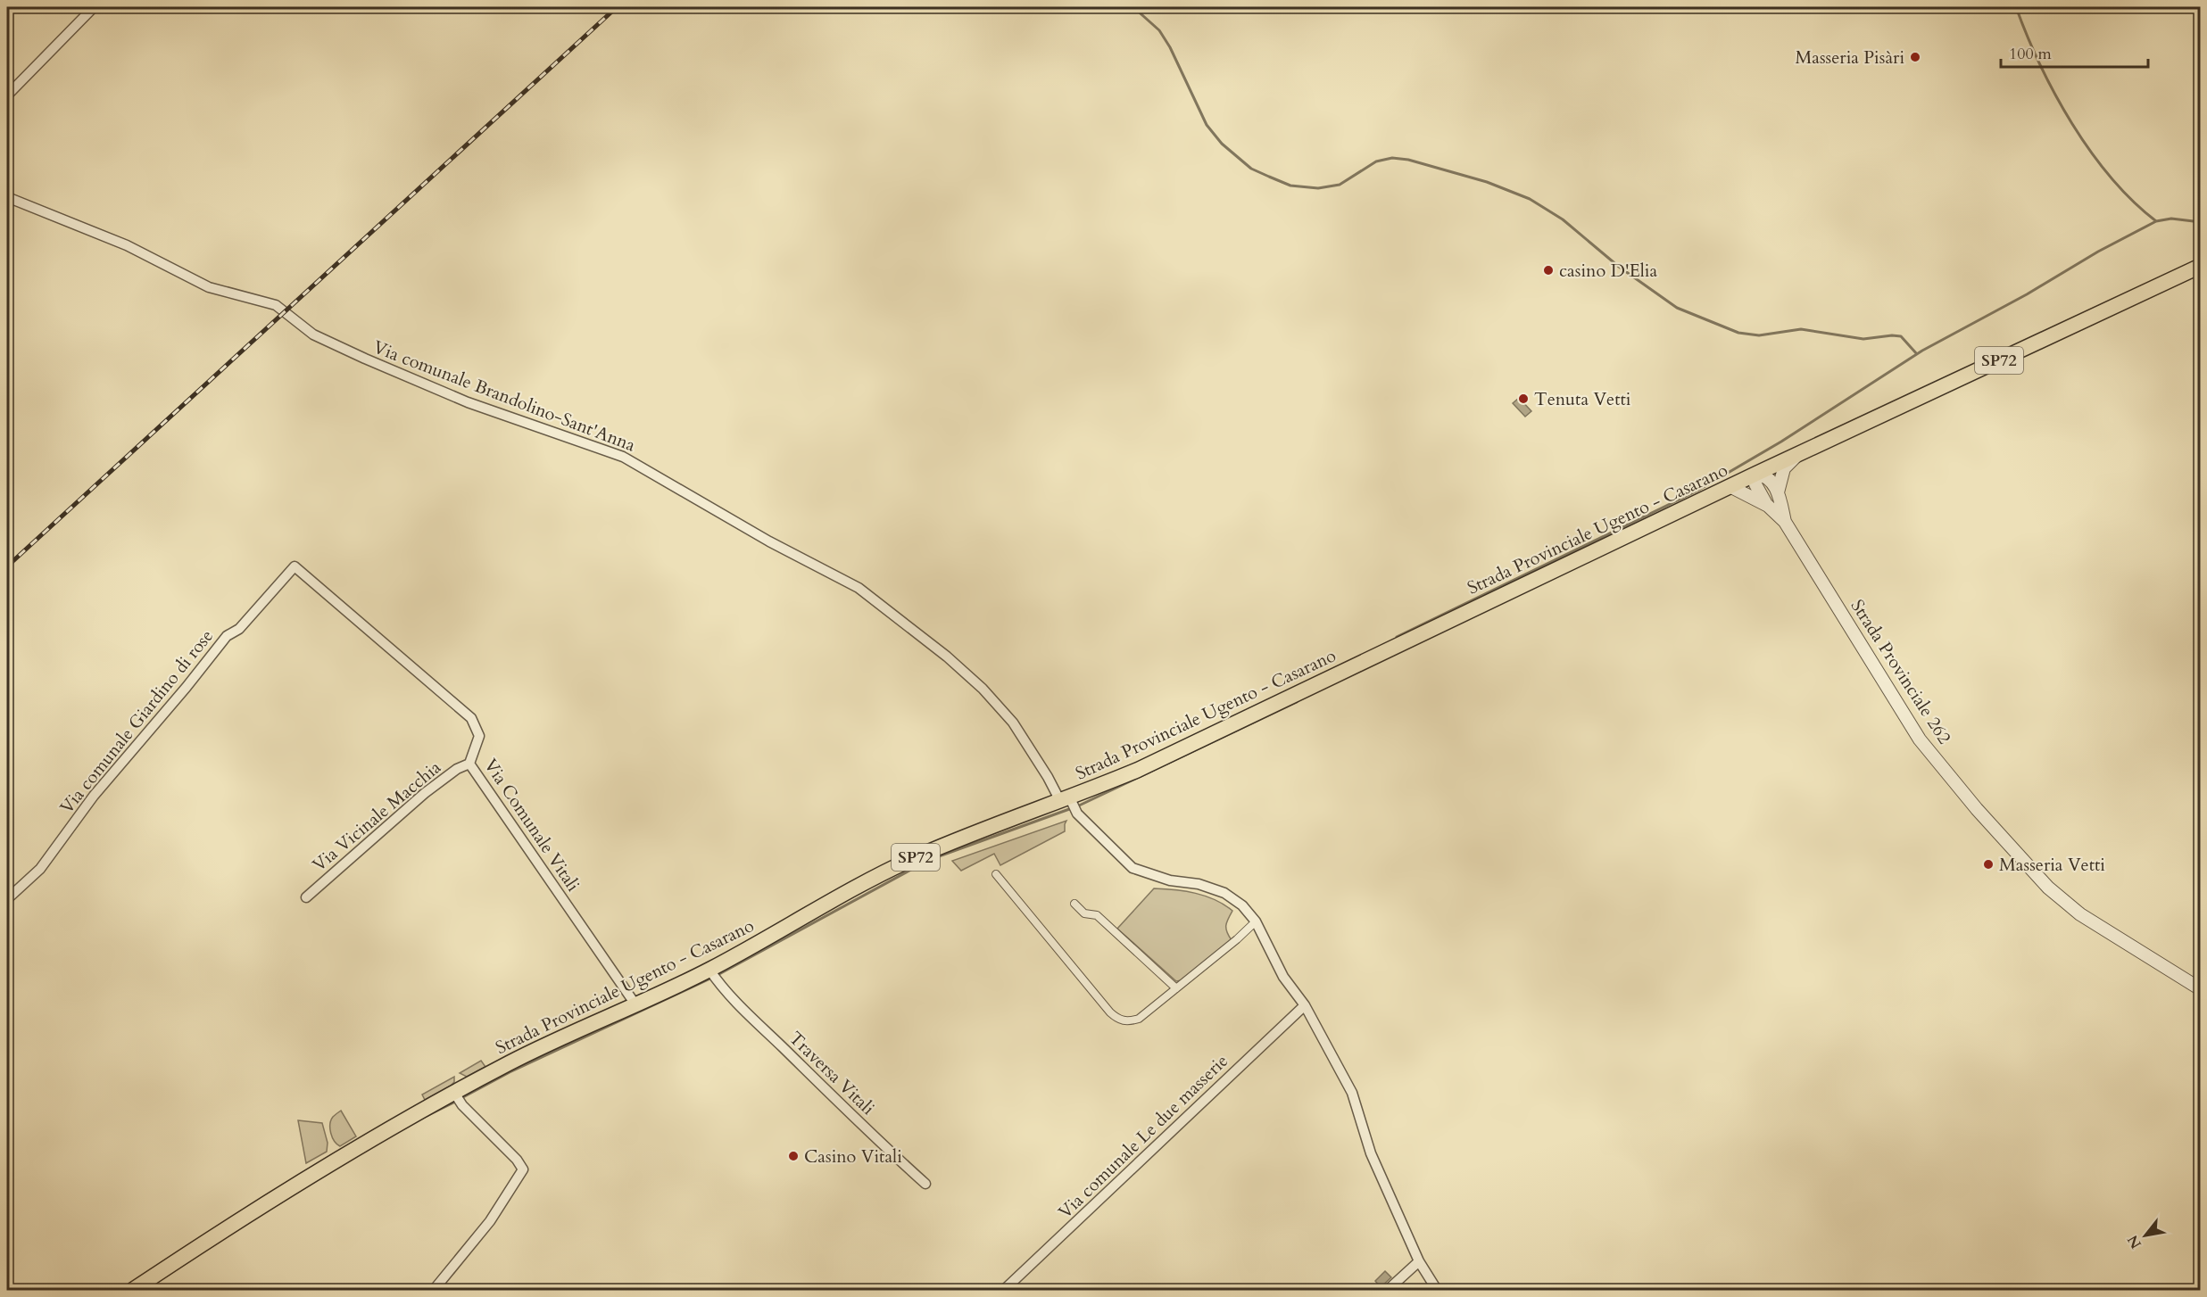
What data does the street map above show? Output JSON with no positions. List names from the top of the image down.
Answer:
{
  "streets": {
    "main road": ["SP72", "Strada Provinciale Ugento - Casarano"],
    "street": [
      "Via comunale Brandolino-Sant'Anna",
      "Strada Provinciale 262",
      "Via comunale Giardino di rose",
      "Via Vicinale Macchia",
      "Via Comunale Vitali",
      "Traversa Vitali",
      "Via comunale Le due masserie"
    ]
  },
  "crossings": [
    ["Via comunale Brandolino-Sant'Anna", "Strada Provinciale Ugento - Casarano"],
    ["Via comunale Brandolino-Sant'Anna", "Via comunale Le due masserie"],
    ["Strada Provinciale Ugento - Casarano", "Via Comunale Vitali"],
    ["Strada Provinciale Ugento - Casarano", "Traversa Vitali"],
    ["Via comunale Giardino di rose", "Via Comunale Vitali"],
    ["Via Vicinale Macchia", "Via Comunale Vitali"]
  ],
  "places": [
    "Masseria Pisàri",
    "casino D'Elia",
    "Tenuta Vetti",
    "Masseria Vetti",
    "Casino Vitali"
  ],
  "scale_bar": "100 m",
  "north": "bottom left"
}
